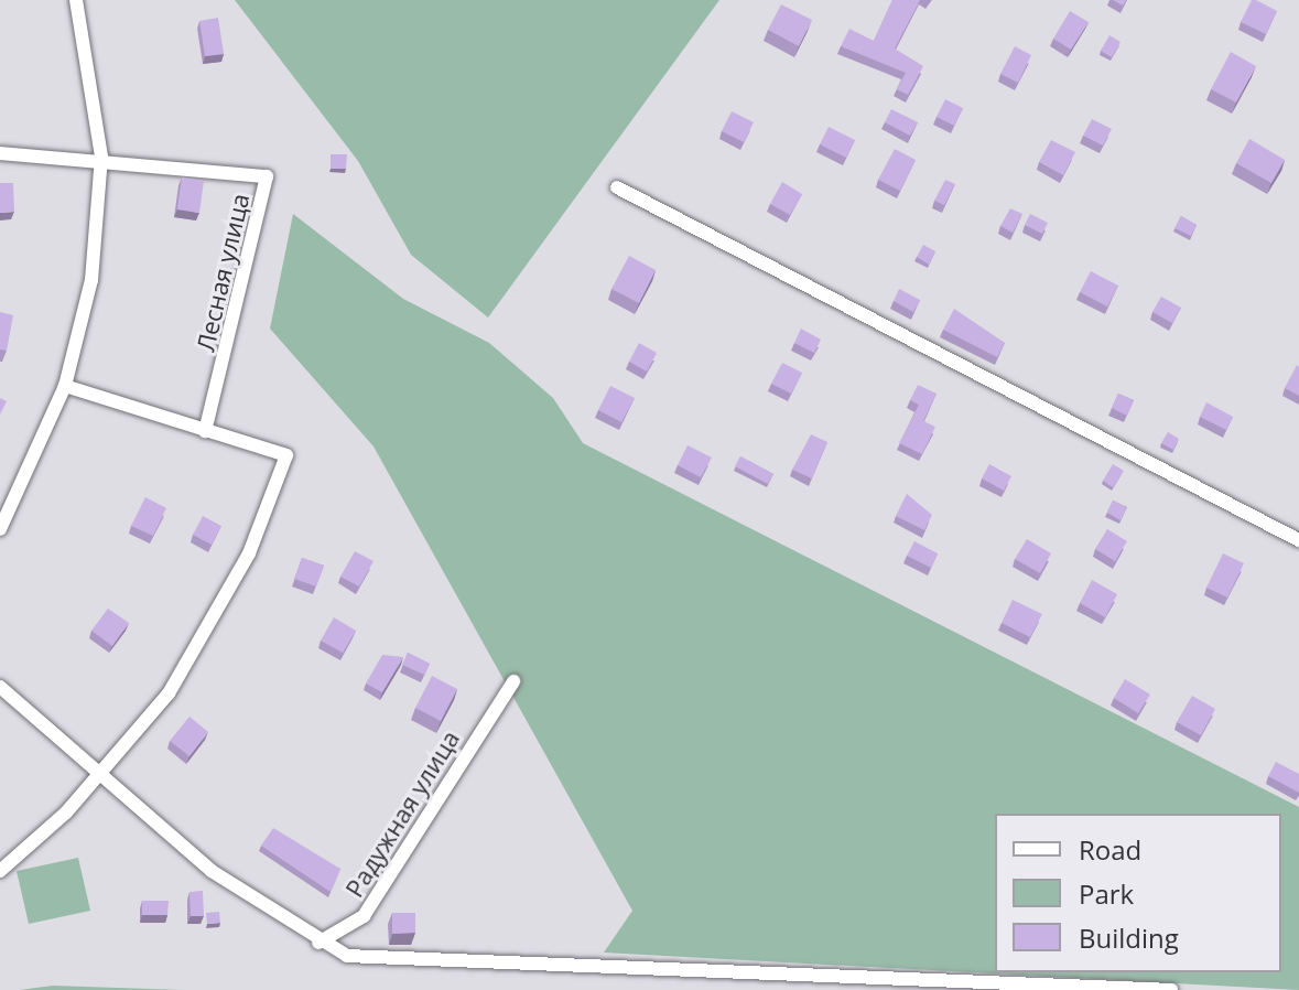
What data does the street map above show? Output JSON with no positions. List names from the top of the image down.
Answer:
{
  "streets": {
    "street": ["Лесная улица", "Радужная улица"]
  },
  "legend": ["Road", "Park", "Building"]
}
